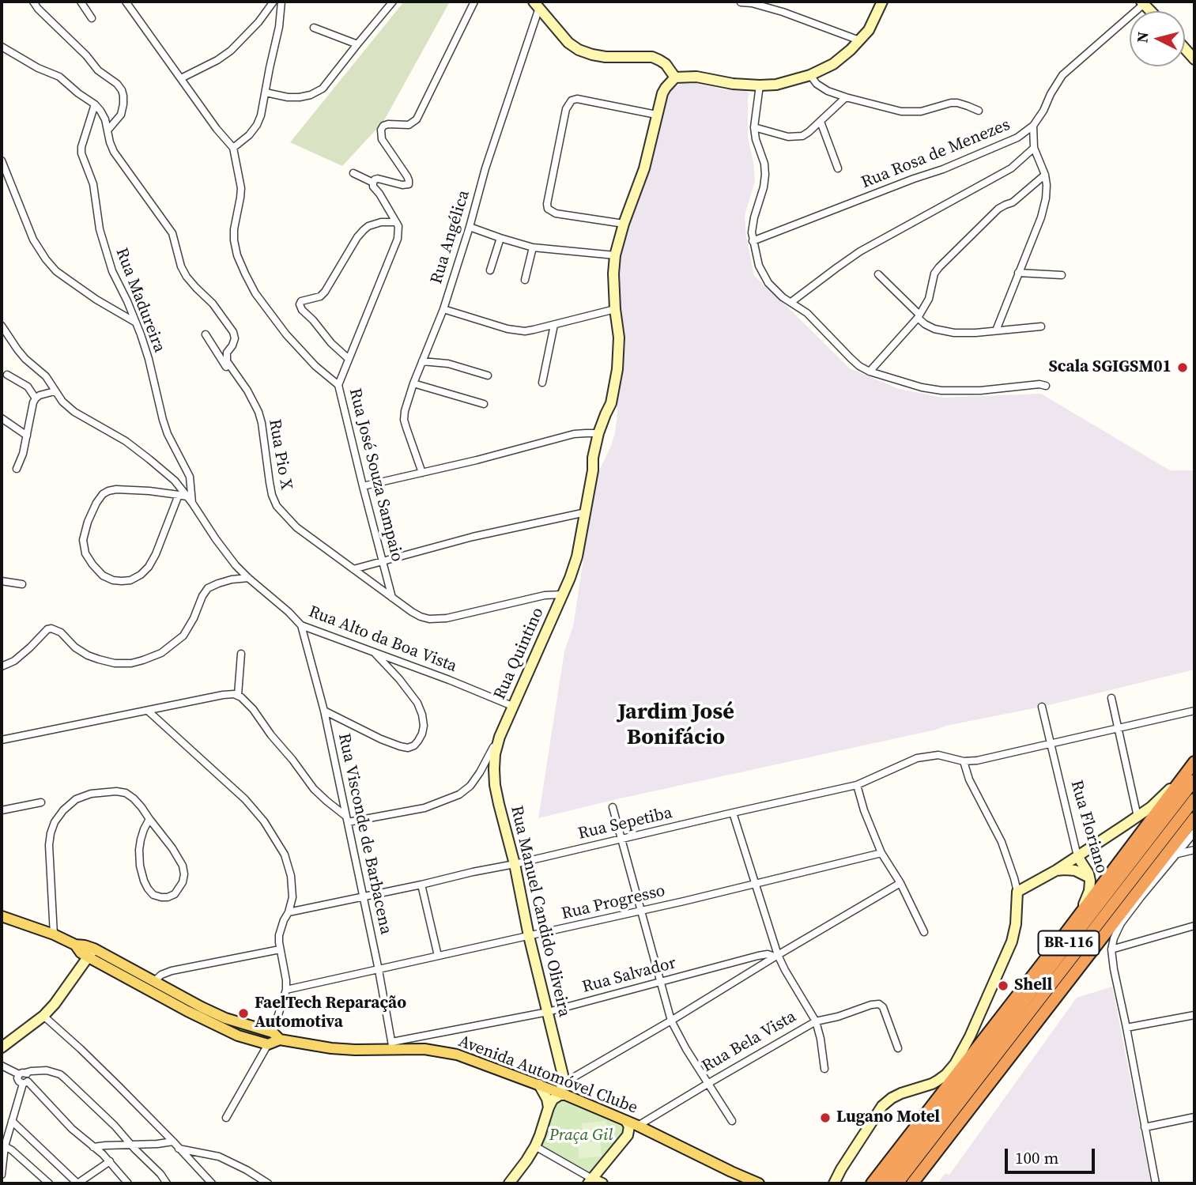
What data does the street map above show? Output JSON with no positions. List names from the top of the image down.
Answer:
{
  "streets": {
    "highway": ["BR-116"],
    "main road": [
      "Rua Quintino",
      "Rua Floriano",
      "Rua Manuel Candido Oliveira",
      "Avenida Automóvel Clube"
    ],
    "street": [
      "Rua Rosa de Menezes",
      "Rua Angélica",
      "Rua Madureira",
      "Rua Pio X",
      "Rua José Souza Sampaio",
      "Rua Alto da Boa Vista",
      "Rua Sepetiba",
      "Rua Visconde de Barbacena",
      "Rua Progresso",
      "Rua Salvador",
      "Rua Bela Vista"
    ]
  },
  "crossings": [
    ["Rua Madureira", "Rua Alto da Boa Vista"],
    ["Rua Pio X", "Rua José Souza Sampaio"],
    ["Rua Pio X", "Rua Quintino"],
    ["Rua Alto da Boa Vista", "Rua Quintino"],
    ["Rua Alto da Boa Vista", "Rua Visconde de Barbacena"],
    ["Rua Quintino", "Rua Visconde de Barbacena"],
    ["Rua Quintino", "Rua Manuel Candido Oliveira"],
    ["Rua Sepetiba", "Rua Visconde de Barbacena"],
    ["Rua Sepetiba", "Rua Manuel Candido Oliveira"],
    ["Rua Floriano", "BR-116"],
    ["Rua Visconde de Barbacena", "Rua Progresso"],
    ["Rua Visconde de Barbacena", "Rua Salvador"],
    ["Rua Visconde de Barbacena", "Avenida Automóvel Clube"],
    ["Rua Progresso", "Rua Manuel Candido Oliveira"],
    ["Rua Manuel Candido Oliveira", "Rua Salvador"],
    ["Rua Manuel Candido Oliveira", "Avenida Automóvel Clube"],
    ["Rua Salvador", "Avenida Automóvel Clube"],
    ["Rua Bela Vista", "Avenida Automóvel Clube"]
  ],
  "districts": ["Jardim José Bonifácio"],
  "parks": ["Praça Gil"],
  "places": [
    "Scala SGIGSM01",
    "Shell",
    "FaelTech Reparação Automotiva",
    "Lugano Motel"
  ],
  "scale_bar": "100 m",
  "north": "left"
}
